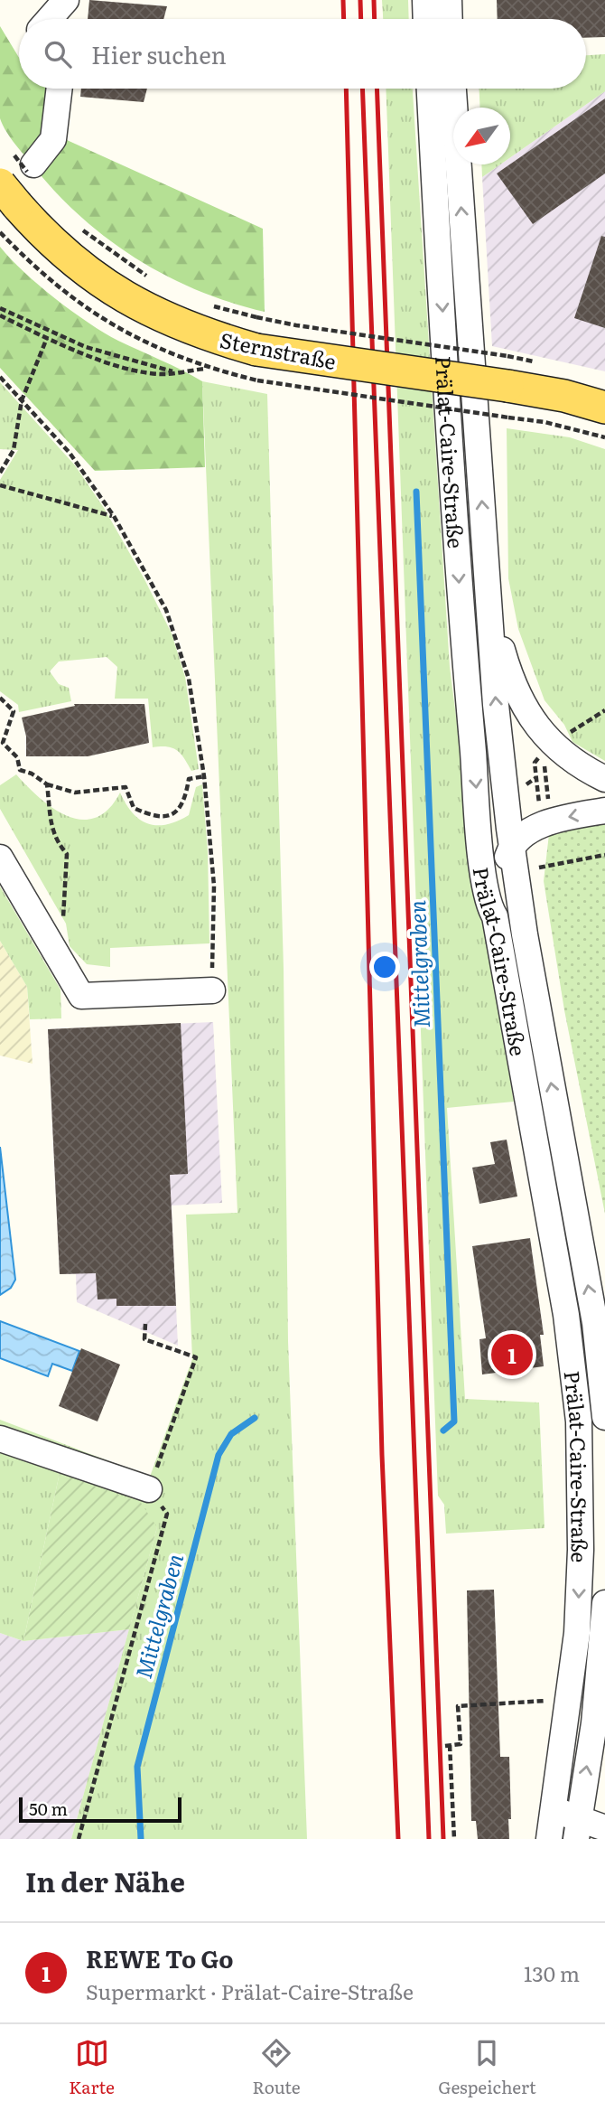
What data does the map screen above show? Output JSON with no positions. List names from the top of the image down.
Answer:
{
  "streets": {
    "main road": ["Sternstraße"],
    "street": ["Prälat-Caire-Straße"]
  },
  "water": ["Mittelgraben"],
  "scale_bar": "50 m",
  "north": "bottom left",
  "page": {
    "search": "Hier suchen",
    "pins": "1",
    "scale": "50 m",
    "heading": "In der Nähe",
    "list": [
      {
        "mark": "1",
        "name": "REWE To Go",
        "note": "Supermarkt · Prälat-Caire-Straße",
        "value": "130 m"
      }
    ],
    "nav": ["Karte", "Route", "Gespeichert"]
  }
}
